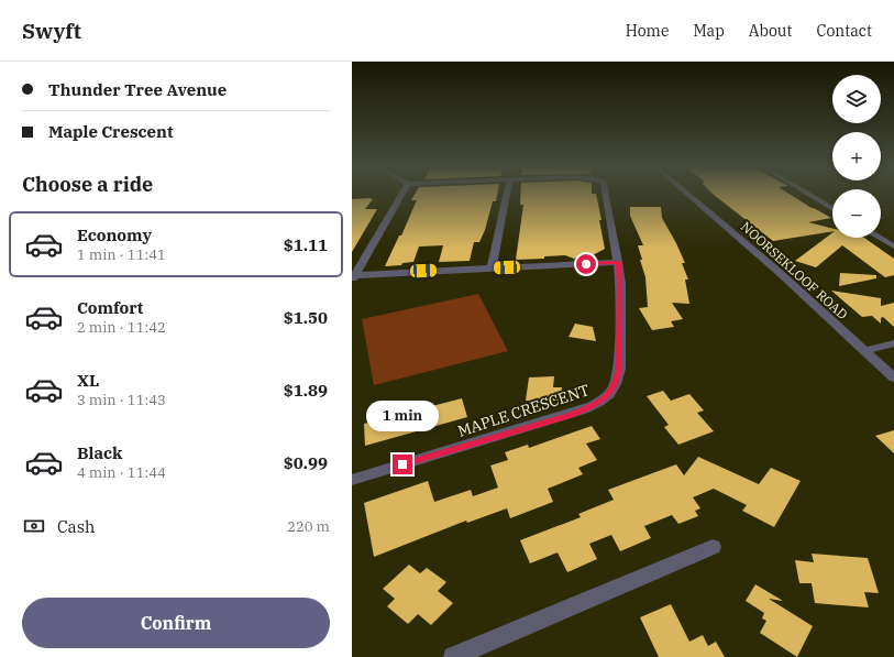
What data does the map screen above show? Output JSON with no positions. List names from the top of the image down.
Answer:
{
  "streets": {
    "street": ["NOORSEKLOOF ROAD", "MAPLE CRESCENT"]
  },
  "page": {
    "header": "Swyft",
    "nav": [
      "Home",
      "Map",
      "About",
      "Contact"
    ],
    "banner": ["Thunder Tree Avenue", "Maple Crescent"],
    "map_buttons": ["+", "−"],
    "heading": "Choose a ride",
    "list": [
      {
        "name": "Economy",
        "note": "1 min · 11:41",
        "value": "$1.11"
      },
      {
        "name": "Comfort",
        "note": "2 min · 11:42",
        "value": "$1.50"
      },
      {
        "name": "XL",
        "note": "3 min · 11:43",
        "value": "$1.89"
      },
      {
        "name": "Black",
        "note": "4 min · 11:44",
        "value": "$0.99"
      }
    ],
    "bubble": "1 min",
    "pay": ["Cash", "220 m"],
    "buttons": "Confirm"
  }
}
